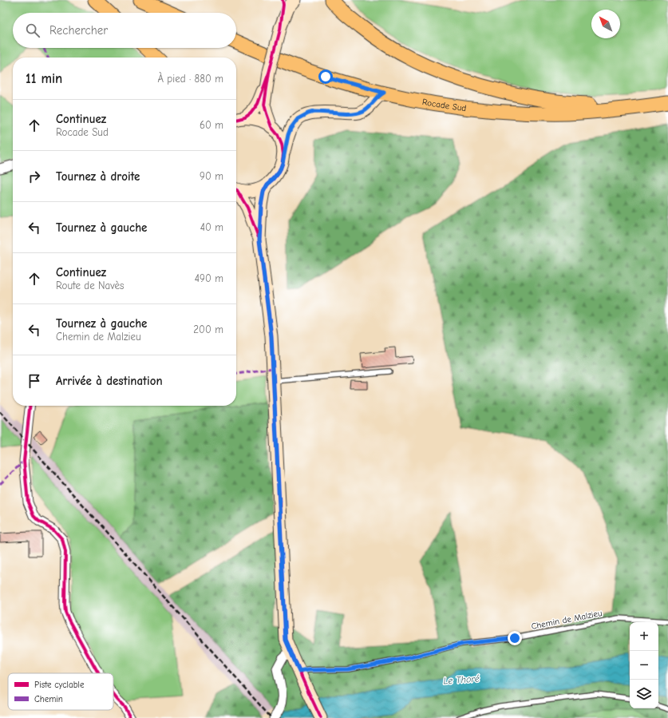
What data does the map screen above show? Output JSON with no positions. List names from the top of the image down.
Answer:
{
  "streets": {
    "main road": ["Rocade Sud"],
    "lane": ["Chemin de Malzieu"]
  },
  "water": ["Le Thoré"],
  "legend": ["Piste cyclable", "Chemin"],
  "north": "top left",
  "page": {
    "search": "Rechercher",
    "heading": ["11 min", "À pied · 880 m"],
    "list": [
      ["Continuez", "Rocade Sud", "60 m"],
      ["Tournez à droite", "90 m"],
      ["Tournez à gauche", "40 m"],
      ["Continuez", "Route de Navès", "490 m"],
      ["Tournez à gauche", "Chemin de Malzieu", "200 m"],
      "Arrivée à destination"
    ],
    "map_buttons": ["+", "−"]
  }
}
